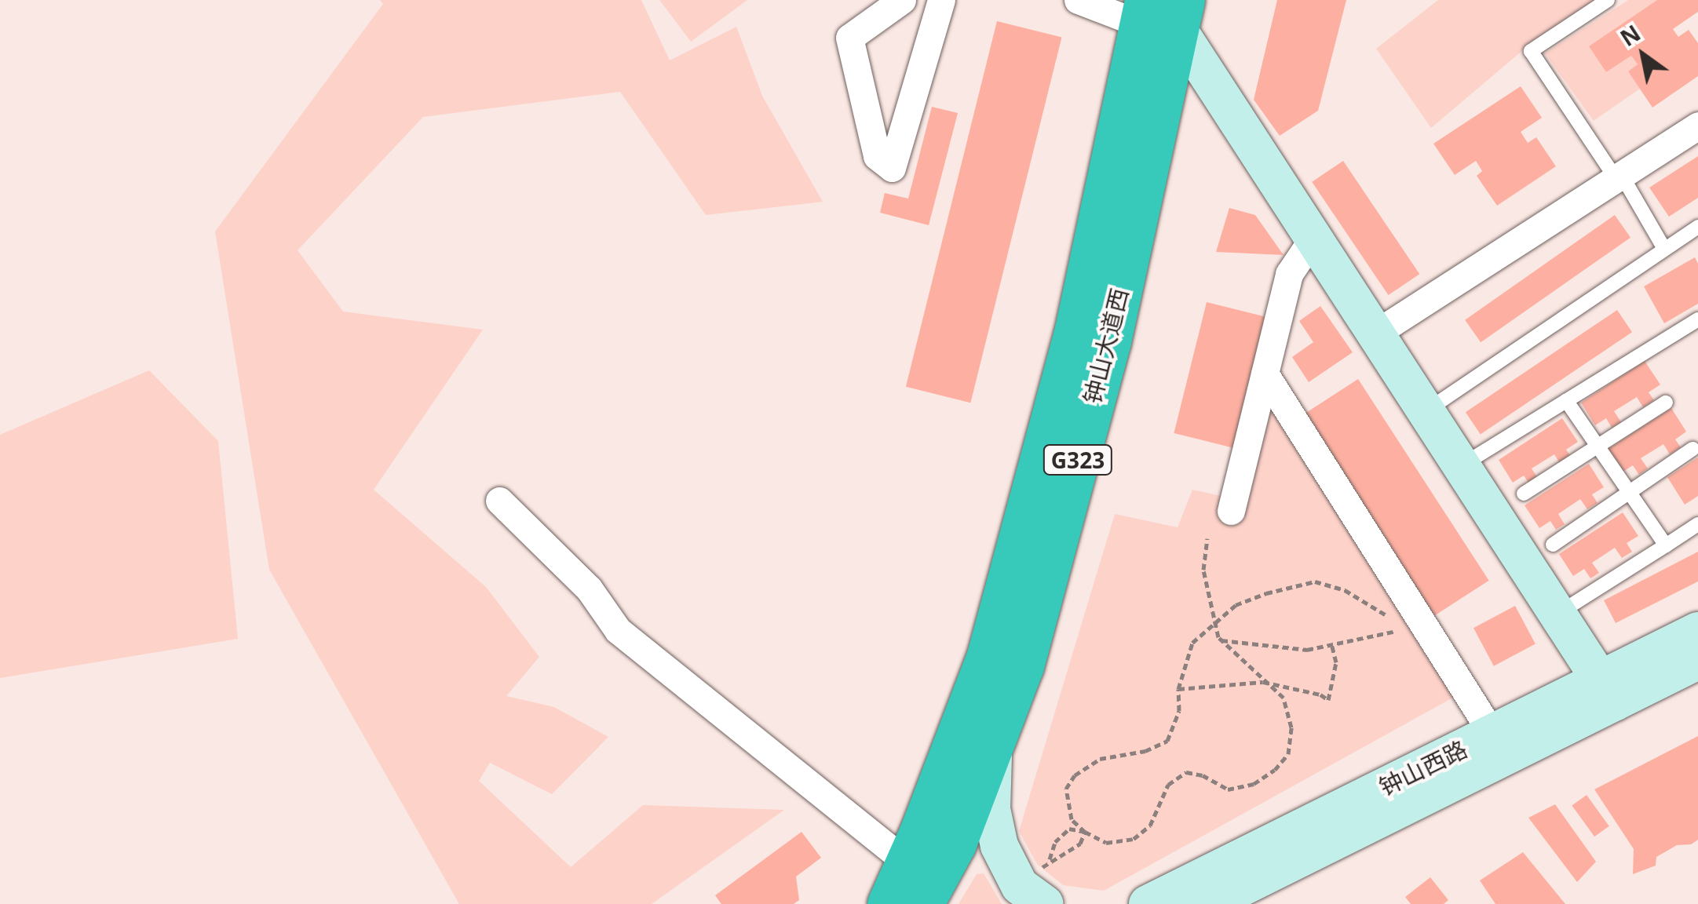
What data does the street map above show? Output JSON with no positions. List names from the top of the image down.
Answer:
{
  "streets": {
    "highway": ["钟山大道西", "G323"],
    "main road": ["钟山西路"]
  },
  "north": "top left"
}
